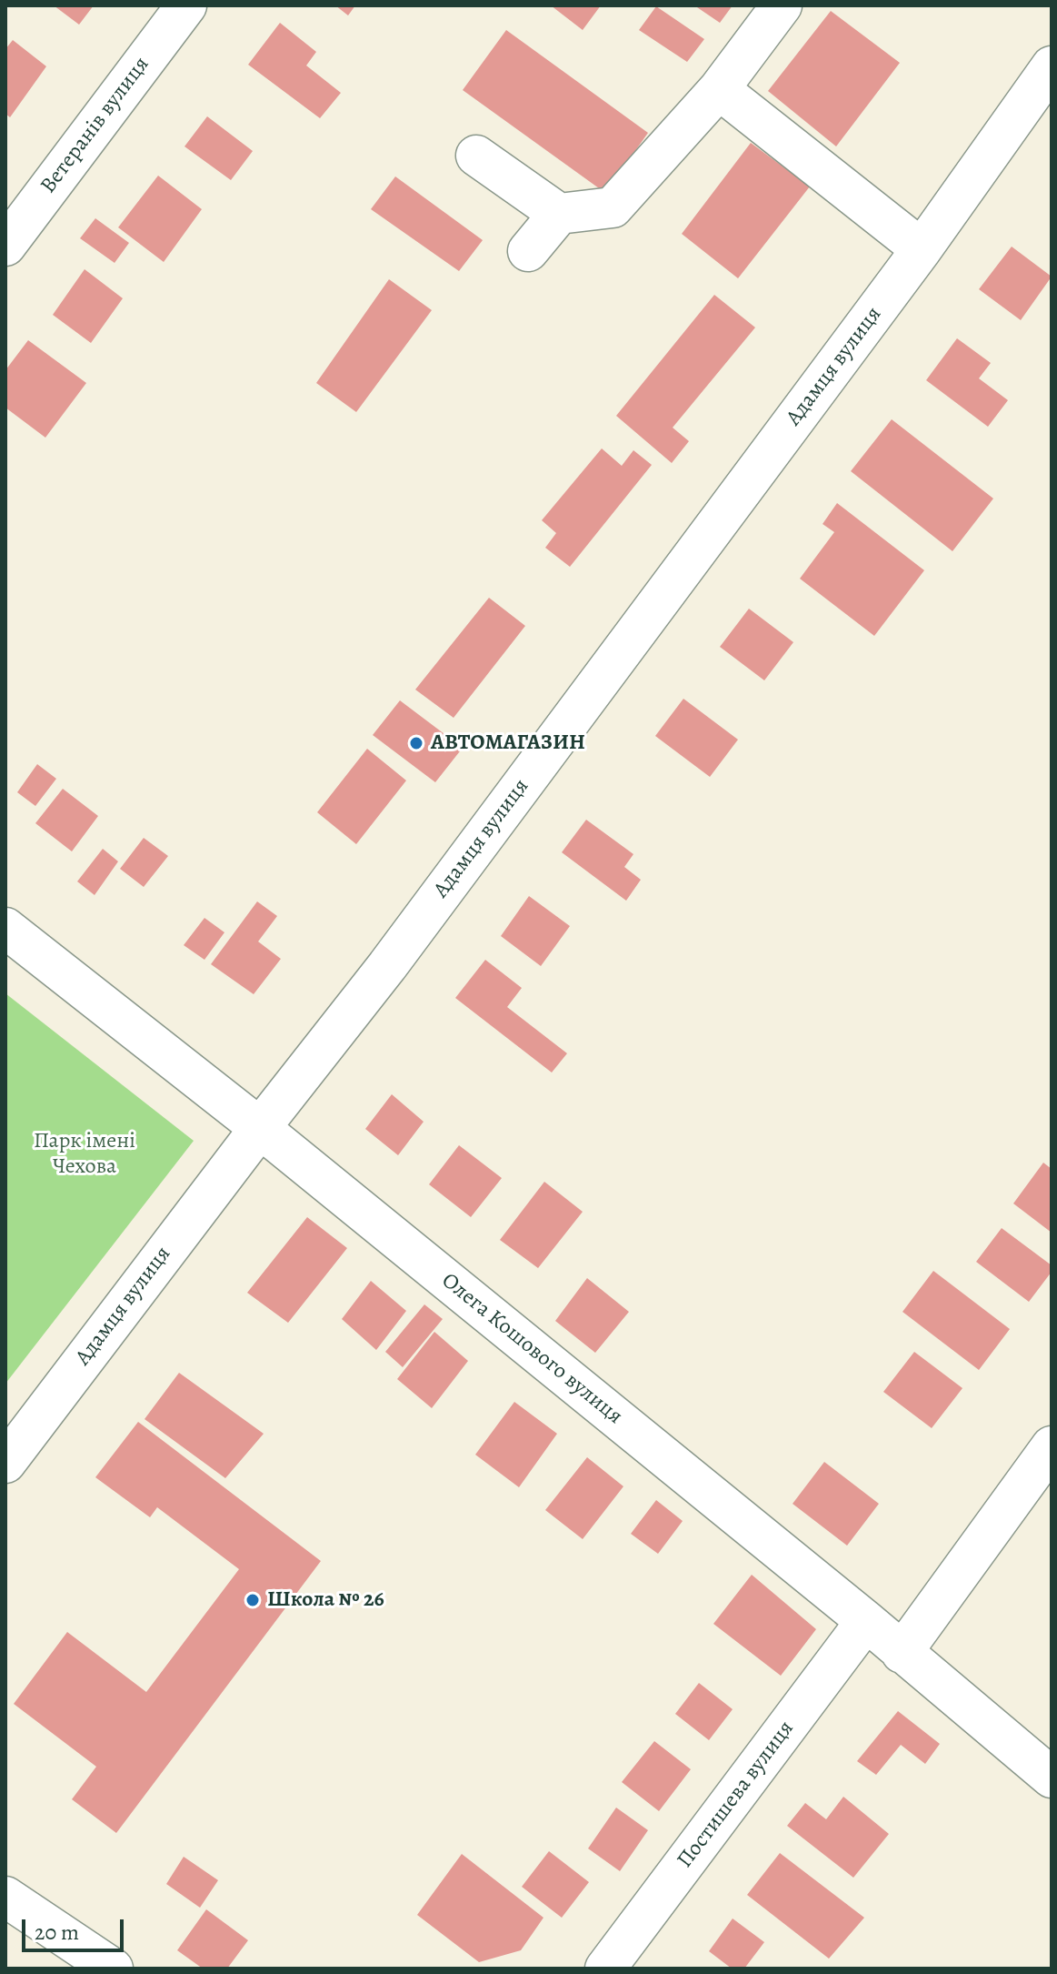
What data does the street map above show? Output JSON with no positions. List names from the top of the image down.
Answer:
{
  "streets": {
    "street": [
      "Ветеранів вулиця",
      "Адамця вулиця",
      "Олега Кошового вулиця",
      "Постишева вулиця"
    ]
  },
  "crossings": [
    ["Адамця вулиця", "Олега Кошового вулиця"],
    ["Олега Кошового вулиця", "Постишева вулиця"]
  ],
  "parks": ["Парк імені Чехова"],
  "places": ["АВТОМАГАЗИН", "Школа № 26"],
  "scale_bar": "20 m"
}
